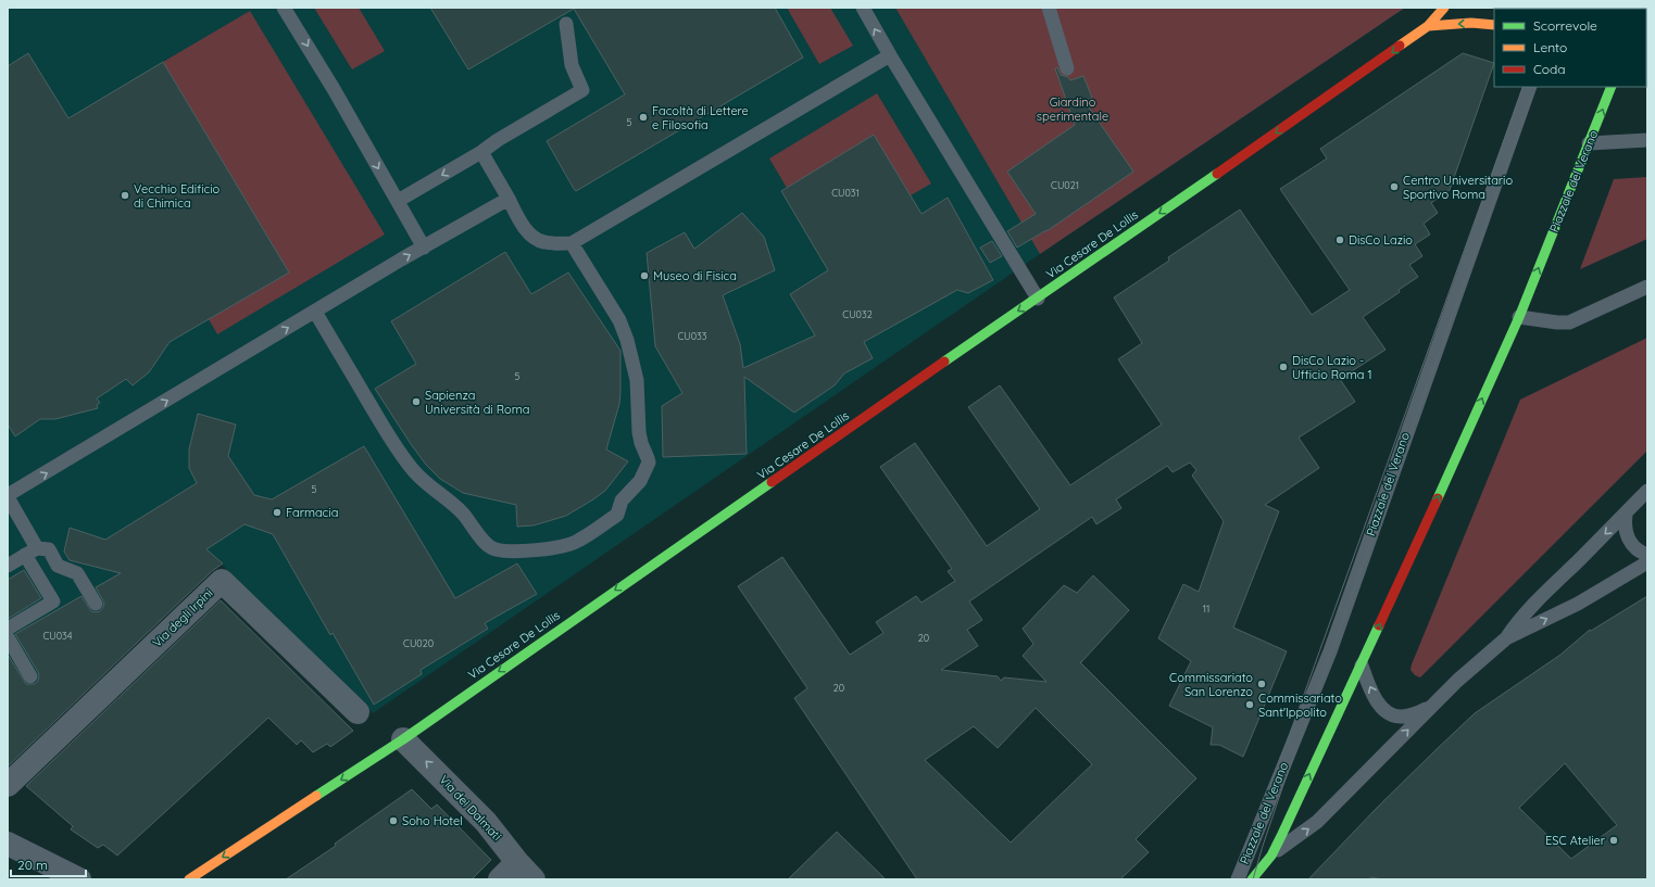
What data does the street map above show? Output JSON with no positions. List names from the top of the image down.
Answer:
{
  "streets": {
    "main road": ["Piazzale del Verano", "Via Cesare De Lollis"],
    "street": ["Via degli Irpini", "Via dei Dalmati"]
  },
  "crossings": [
    ["Via Cesare De Lollis", "Via dei Dalmati"]
  ],
  "one_way": ["Via Cesare De Lollis", "Via dei Dalmati"],
  "parks": ["Giardino sperimentale"],
  "places": [
    "Facoltà di Lettere e Filosofia",
    "Centro Universitario Sportivo Roma",
    "Vecchio Edificio di Chimica",
    "DisCo Lazio",
    "Museo di Fisica",
    "DisCo Lazio - Ufficio Roma 1",
    "Sapienza Università di Roma",
    "Farmacia",
    "Commissariato San Lorenzo",
    "Commissariato Sant'Ippolito",
    "Soho Hotel",
    "ESC Atelier"
  ],
  "house_numbers": [
    "5",
    "CU021",
    "CU031",
    "CU032",
    "CU033",
    "5",
    "5",
    "11",
    "CU034",
    "20",
    "CU020",
    "20"
  ],
  "legend": ["Scorrevole", "Lento", "Coda"],
  "scale_bar": "20 m"
}
